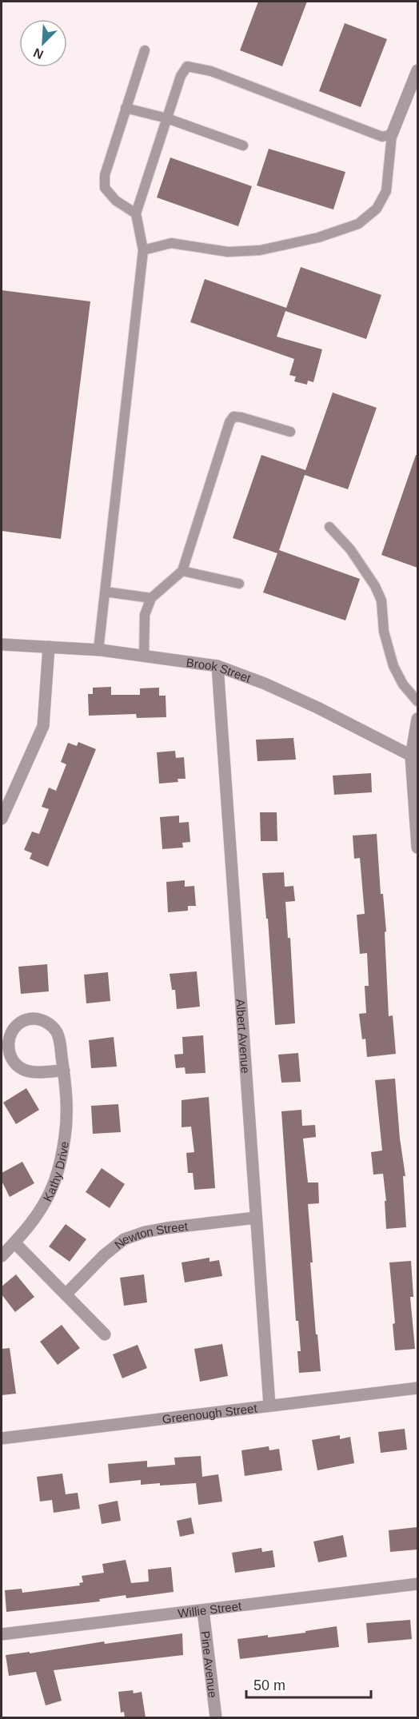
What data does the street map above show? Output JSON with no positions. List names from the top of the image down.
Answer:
{
  "streets": {
    "street": [
      "Brook Street",
      "Albert Avenue",
      "Kathy Drive",
      "Newton Street",
      "Greenough Street",
      "Willie Street",
      "Pine Avenue"
    ]
  },
  "crossings": [
    ["Brook Street", "Albert Avenue"],
    ["Albert Avenue", "Newton Street"],
    ["Albert Avenue", "Greenough Street"],
    ["Willie Street", "Pine Avenue"]
  ],
  "scale_bar": "50 m",
  "north": "bottom left"
}
